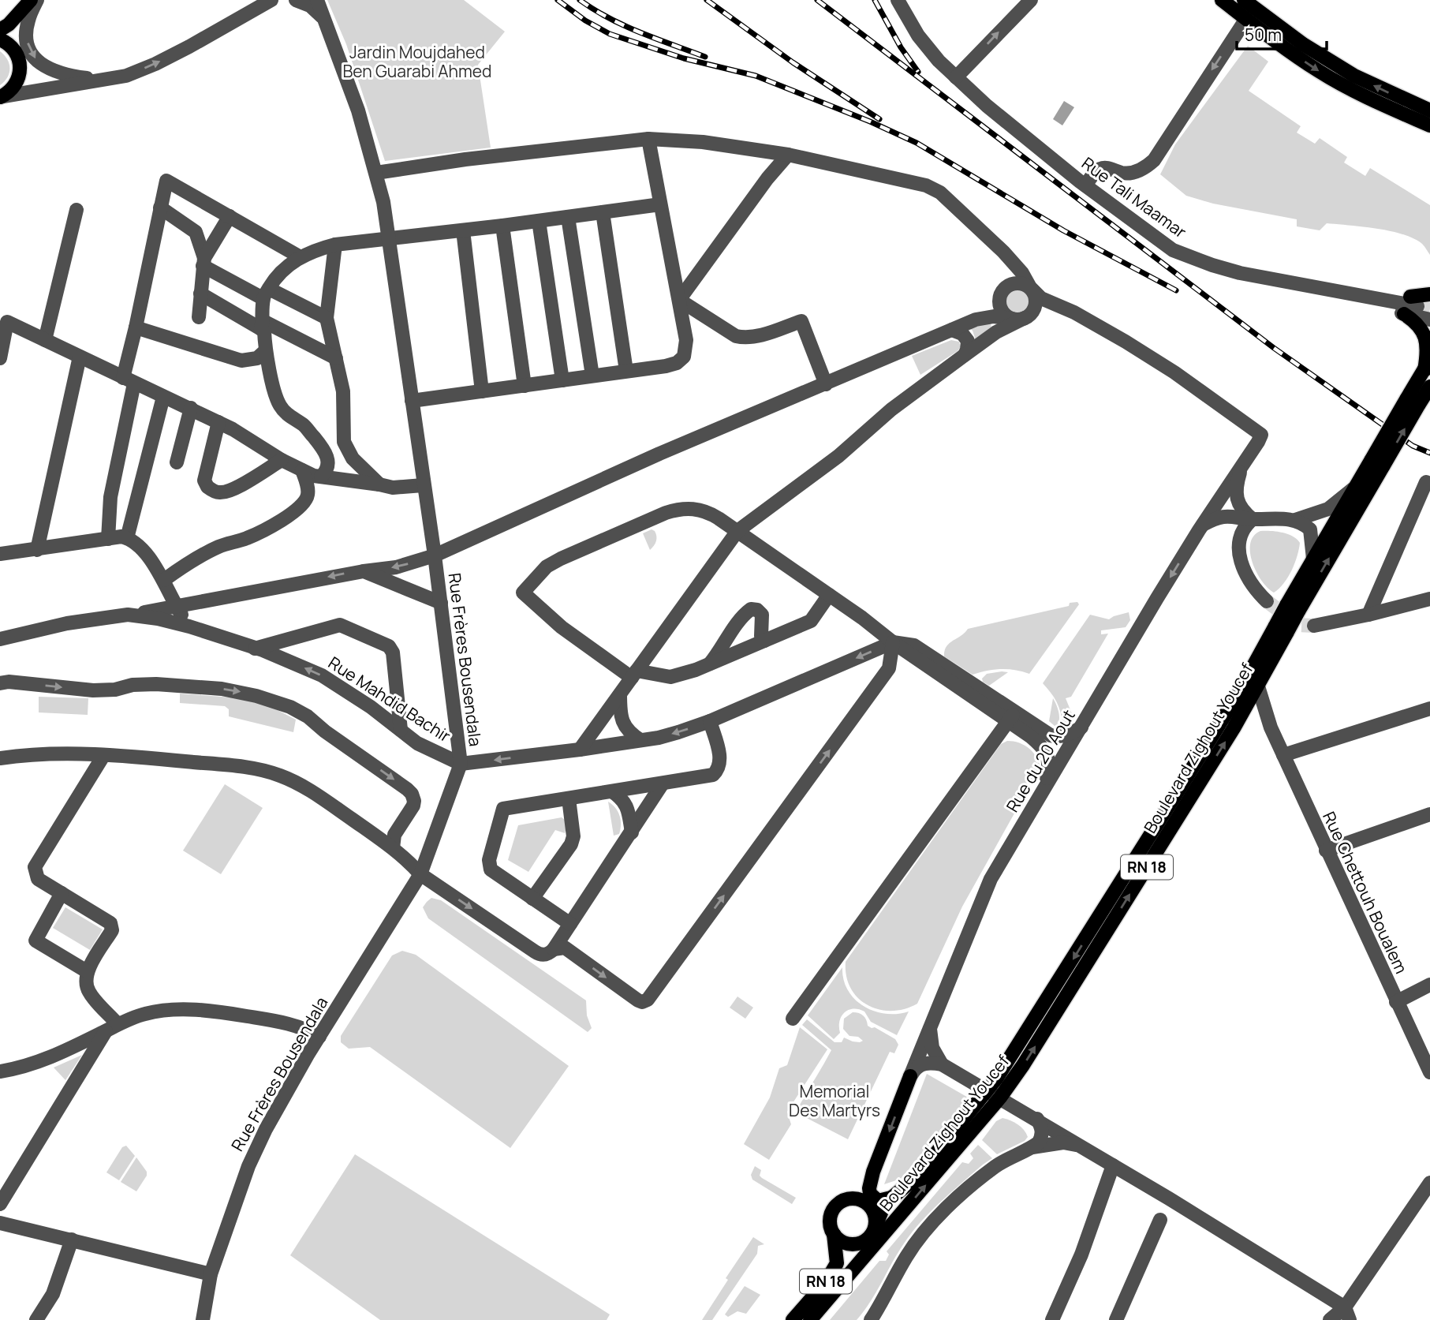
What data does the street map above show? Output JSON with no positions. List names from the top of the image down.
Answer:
{
  "streets": {
    "main road": ["Boulevard Zighout Youcef", "RN 18"],
    "street": [
      "Rue Tali Maamar",
      "Rue Frères Bousendala",
      "Rue Mahdid Bachir",
      "Rue du 20 Aout",
      "Rue Chettouh Boualem"
    ]
  },
  "crossings": [
    ["Rue Frères Bousendala", "Rue Mahdid Bachir"],
    ["Boulevard Zighout Youcef", "Rue Chettouh Boualem"]
  ],
  "parks": ["Jardin Moujdahed Ben Guarabi Ahmed", "Memorial Des Martyrs"],
  "scale_bar": "50 m"
}
